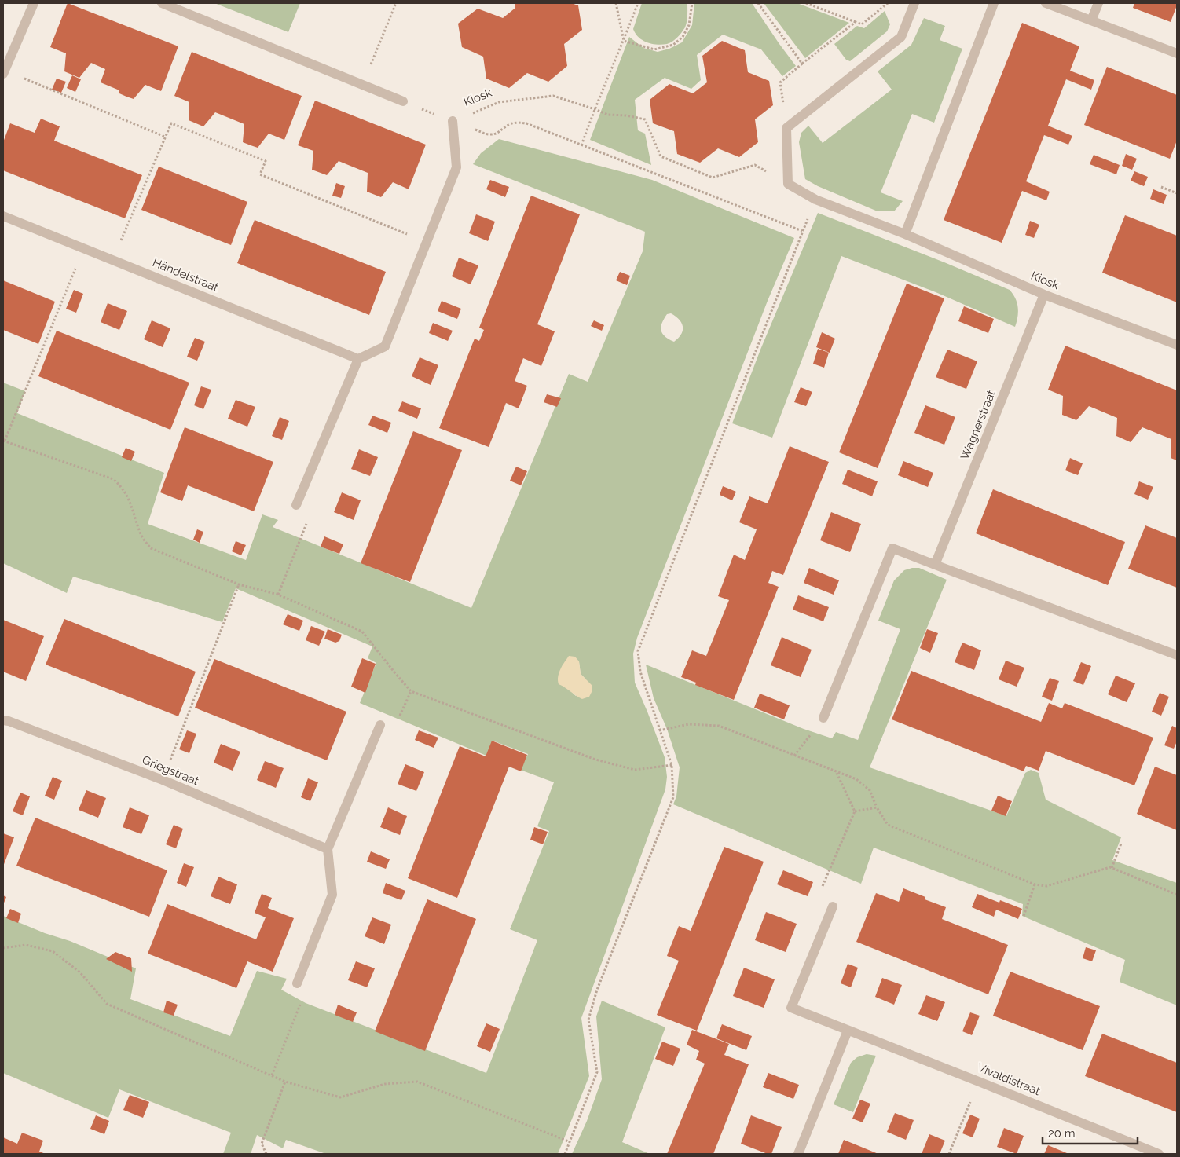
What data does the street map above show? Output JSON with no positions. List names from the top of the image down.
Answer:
{
  "streets": {
    "street": [
      "Kiosk",
      "Händelstraat",
      "Wagnerstraat",
      "Griegstraat",
      "Vivaldistraat"
    ]
  },
  "crossings": [
    ["Kiosk", "Wagnerstraat"]
  ],
  "scale_bar": "20 m"
}
